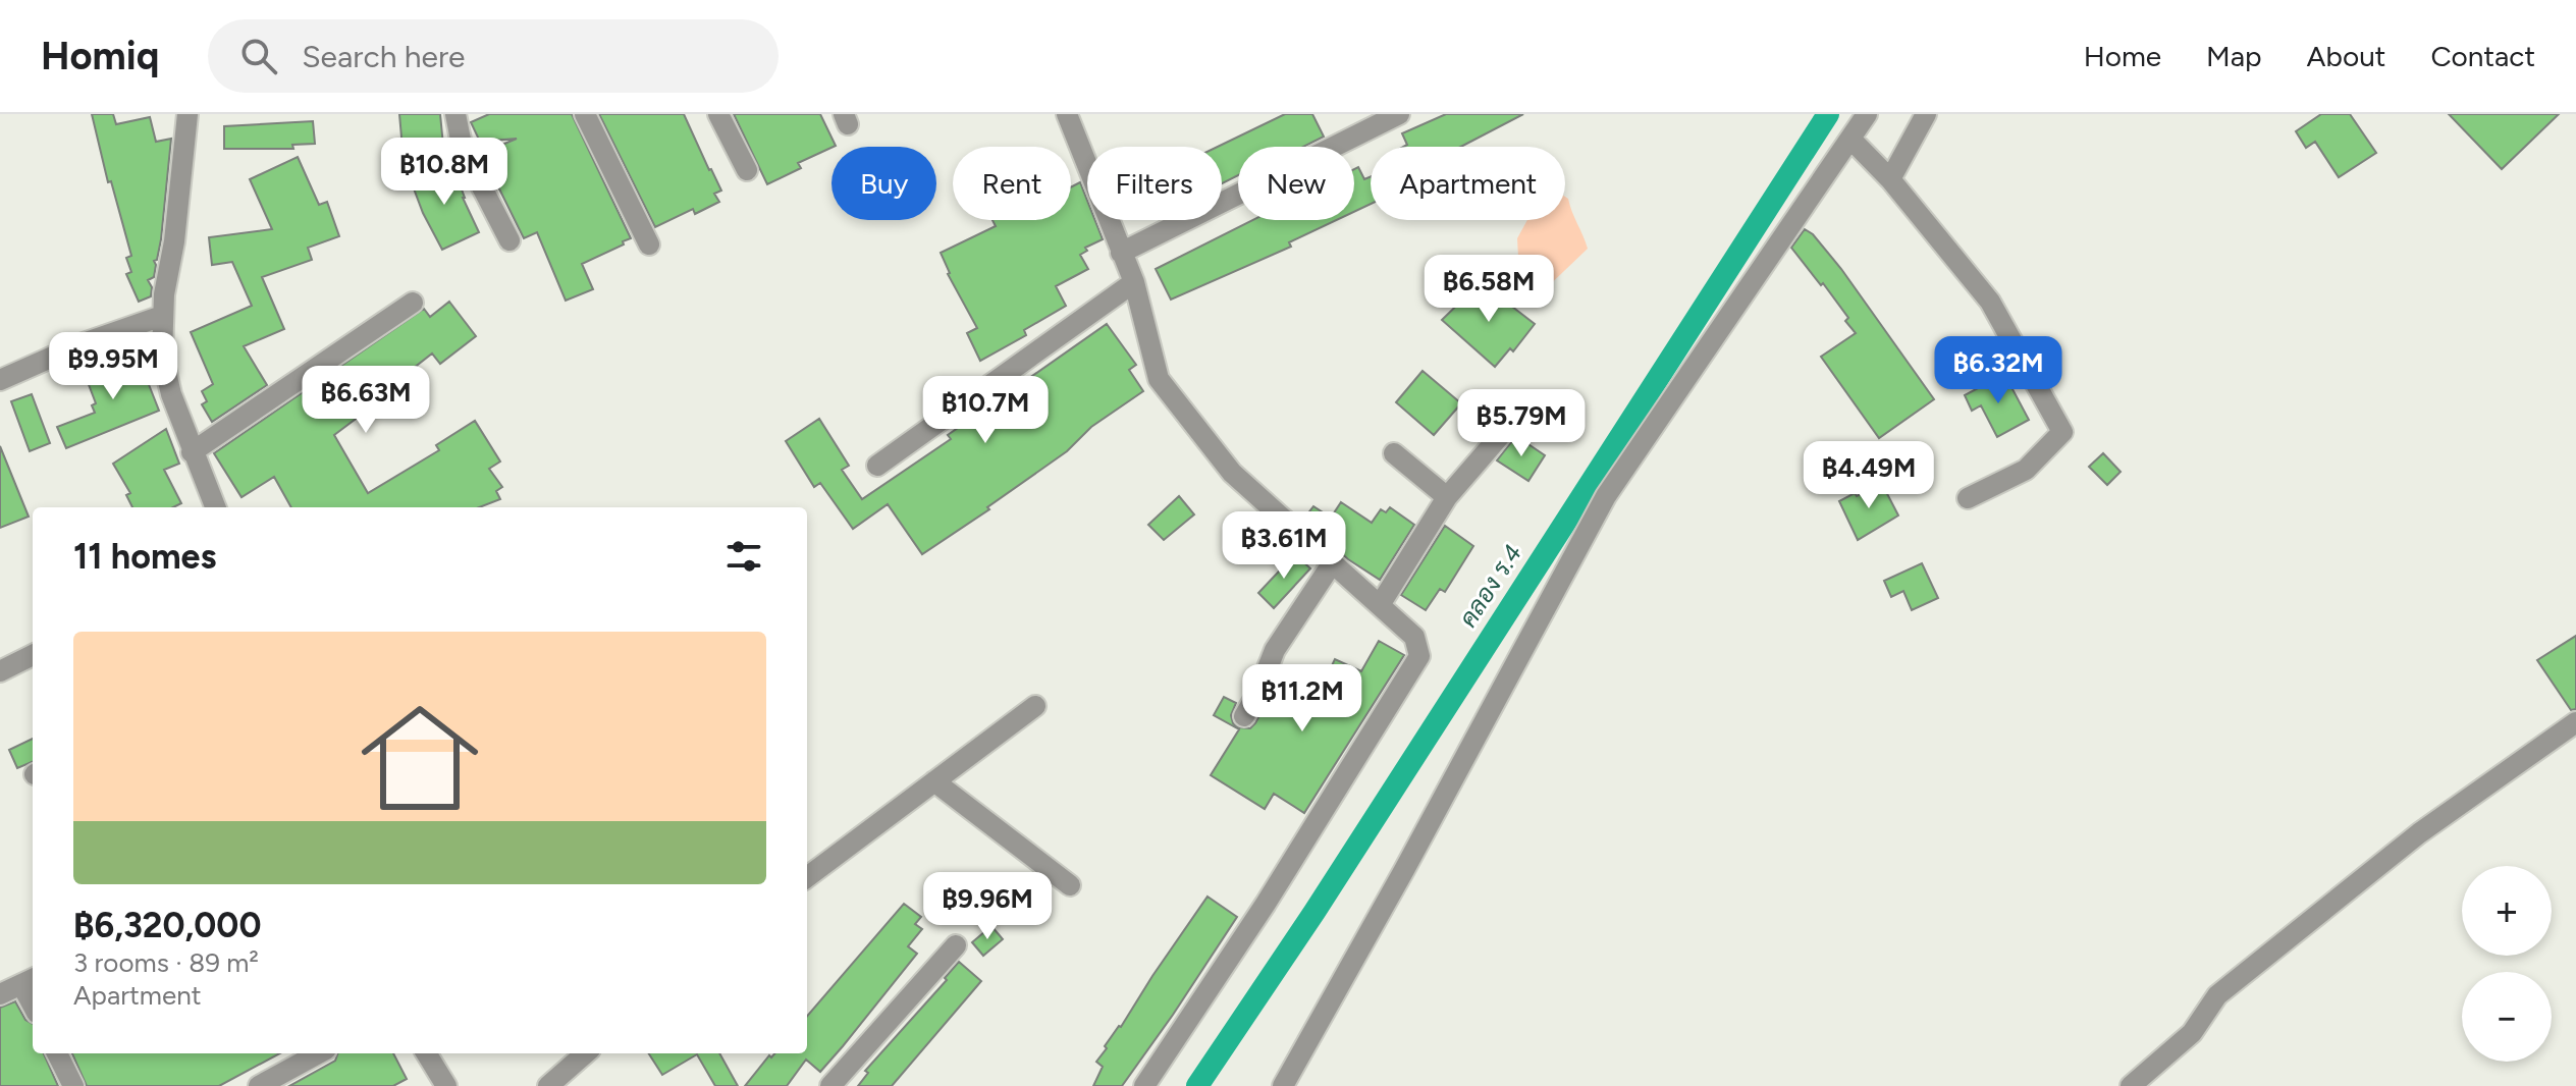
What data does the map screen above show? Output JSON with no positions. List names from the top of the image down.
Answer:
{
  "water": ["คลอง ร.4"],
  "page": {
    "header": "Homiq",
    "search": "Search here",
    "nav": [
      "Home",
      "Map",
      "About",
      "Contact"
    ],
    "price": [
      "฿10.8M",
      "฿6.58M",
      "฿9.95M",
      "฿6.32M",
      "฿6.63M",
      "฿10.7M",
      "฿5.79M",
      "฿4.49M",
      "฿3.61M",
      "฿11.2M",
      "฿9.96M"
    ],
    "chip": [
      "Buy",
      "Rent",
      "Filters",
      "New",
      "Apartment"
    ],
    "heading": "11 homes",
    "list": [
      {
        "name": "฿6,320,000",
        "note": "3 rooms · 89 m² · Apartment"
      }
    ],
    "map_buttons": ["+", "−"]
  }
}
